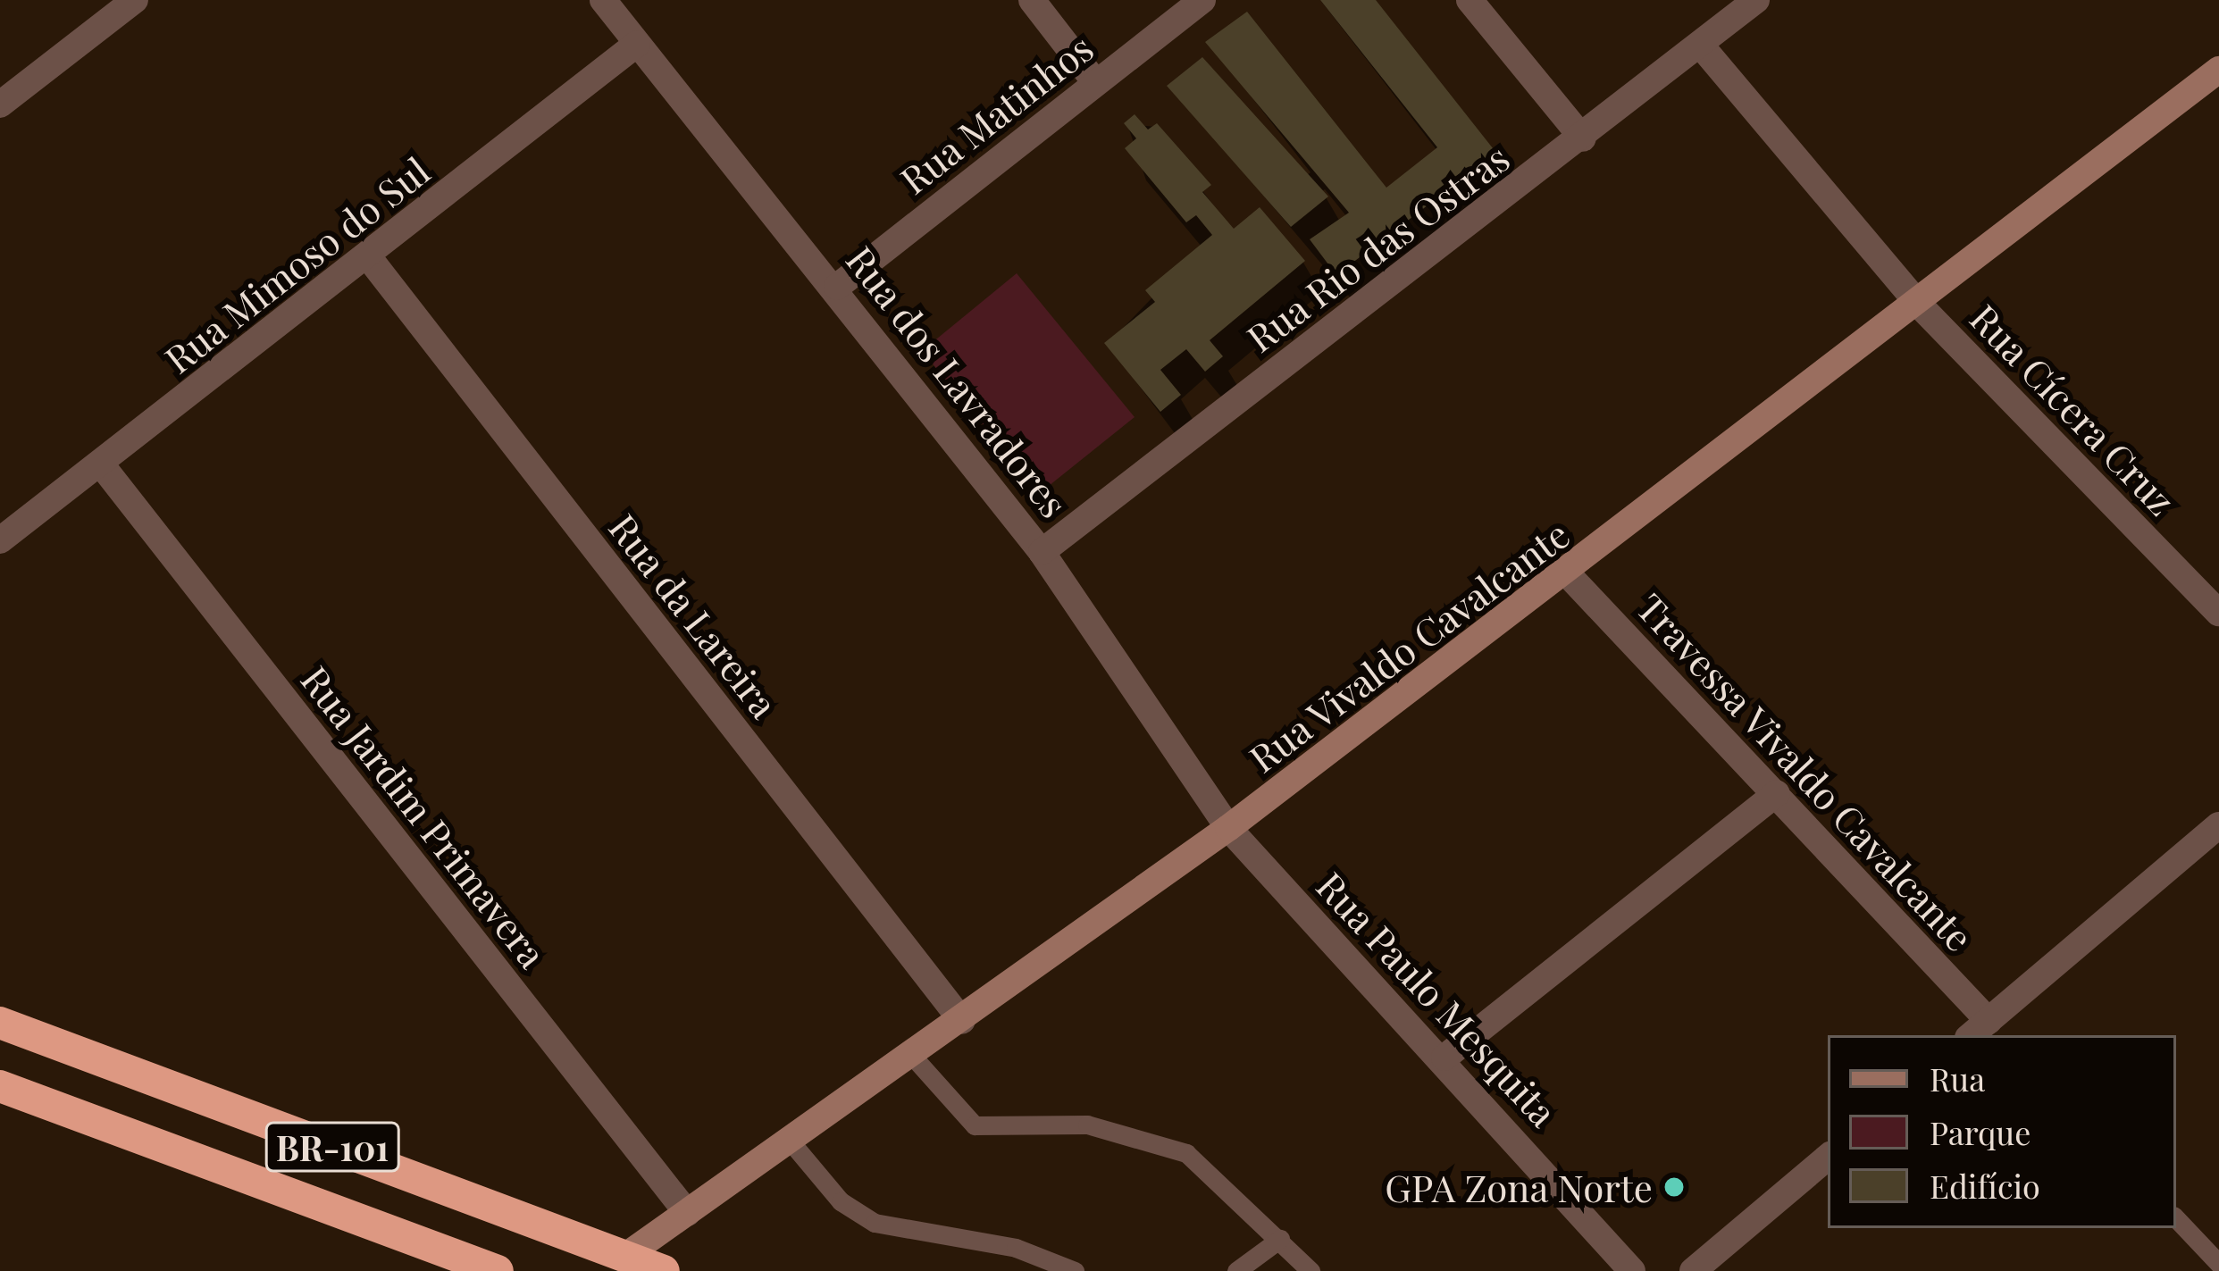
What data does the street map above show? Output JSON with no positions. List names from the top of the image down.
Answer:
{
  "streets": {
    "highway": ["BR-101"],
    "main road": ["Rua Vivaldo Cavalcante"],
    "street": [
      "Rua Matinhos",
      "Rua Rio das Ostras",
      "Rua Mimoso do Sul",
      "Rua dos Lavradores",
      "Rua Cícera Cruz",
      "Rua da Lareira",
      "Travessa Vivaldo Cavalcante",
      "Rua Jardim Primavera",
      "Rua Paulo Mesquita"
    ]
  },
  "crossings": [
    ["Rua Matinhos", "Rua dos Lavradores"],
    ["Rua Rio das Ostras", "Rua dos Lavradores"],
    ["Rua Rio das Ostras", "Rua Cícera Cruz"],
    ["Rua Mimoso do Sul", "Rua dos Lavradores"],
    ["Rua Mimoso do Sul", "Rua da Lareira"],
    ["Rua Mimoso do Sul", "Rua Jardim Primavera"],
    ["Rua dos Lavradores", "Rua Vivaldo Cavalcante"],
    ["Rua dos Lavradores", "Rua Paulo Mesquita"],
    ["Rua Cícera Cruz", "Rua Vivaldo Cavalcante"],
    ["Rua da Lareira", "Rua Vivaldo Cavalcante"],
    ["Rua Vivaldo Cavalcante", "Travessa Vivaldo Cavalcante"],
    ["Rua Vivaldo Cavalcante", "Rua Jardim Primavera"],
    ["Rua Vivaldo Cavalcante", "Rua Paulo Mesquita"],
    ["Rua Vivaldo Cavalcante", "BR-101"]
  ],
  "places": ["GPA Zona Norte"],
  "legend": ["Rua", "Parque", "Edifício"]
}
